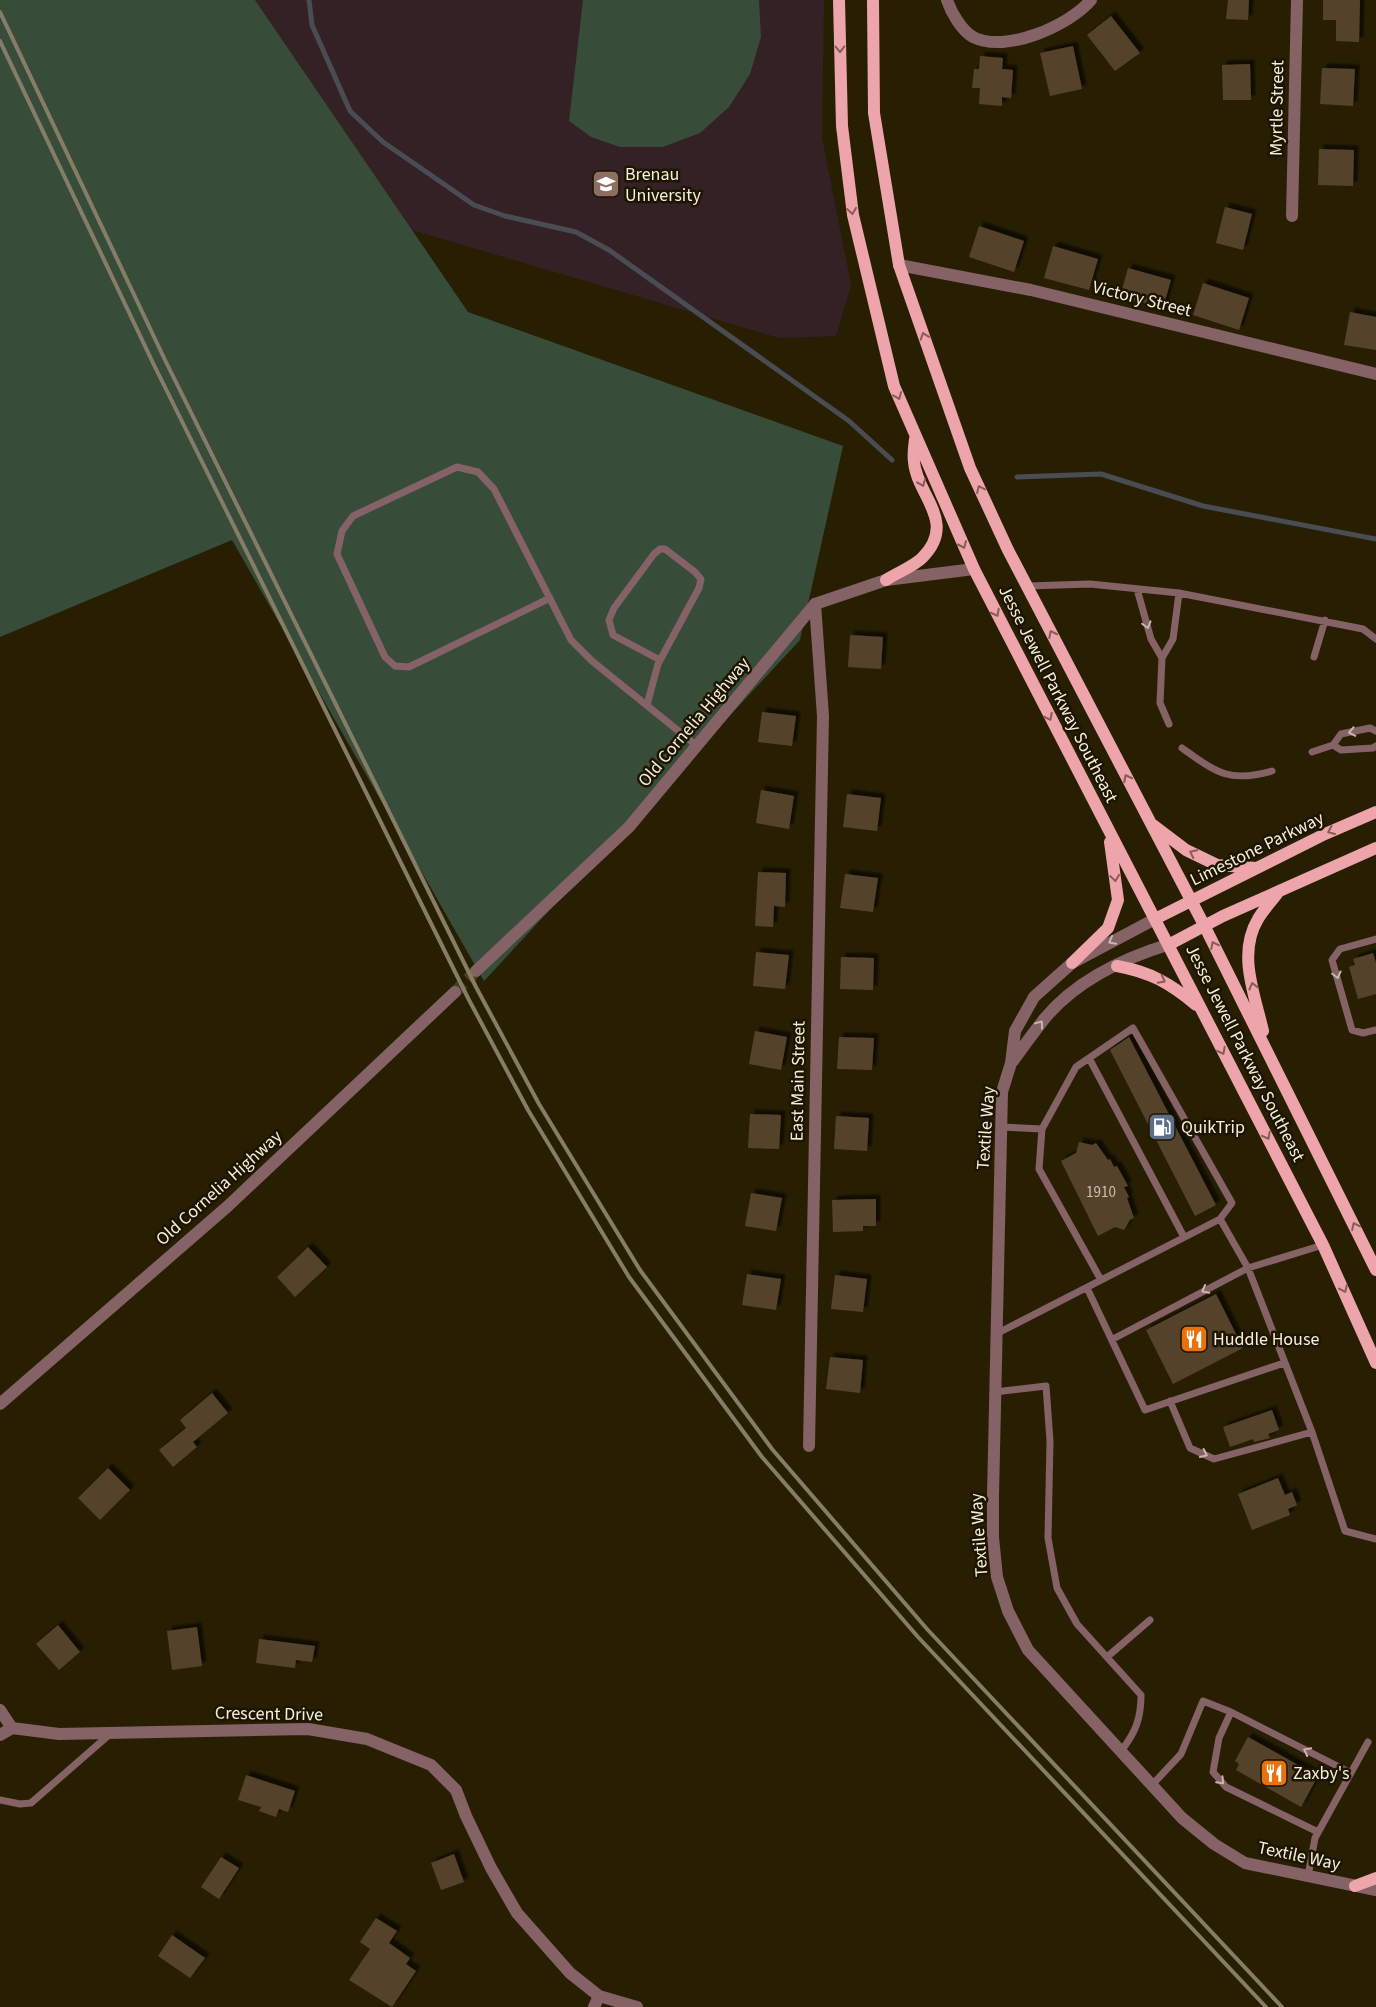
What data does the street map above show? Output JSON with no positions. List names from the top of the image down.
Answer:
{
  "streets": {
    "main road": ["Jesse Jewell Parkway Southeast", "Limestone Parkway"],
    "street": [
      "Myrtle Street",
      "Victory Street",
      "Old Cornelia Highway",
      "East Main Street",
      "Textile Way",
      "Crescent Drive"
    ]
  },
  "crossings": [
    ["Victory Street", "Jesse Jewell Parkway Southeast"],
    ["Jesse Jewell Parkway Southeast", "Limestone Parkway"],
    ["Jesse Jewell Parkway Southeast", "Textile Way"],
    ["Old Cornelia Highway", "East Main Street"],
    ["Limestone Parkway", "Textile Way"]
  ],
  "places": {
    "school or university": ["Brenau University"],
    "fuel station": ["QuikTrip"],
    "restaurant": ["Huddle House", "Zaxby's"]
  },
  "house_numbers": ["1910"]
}
